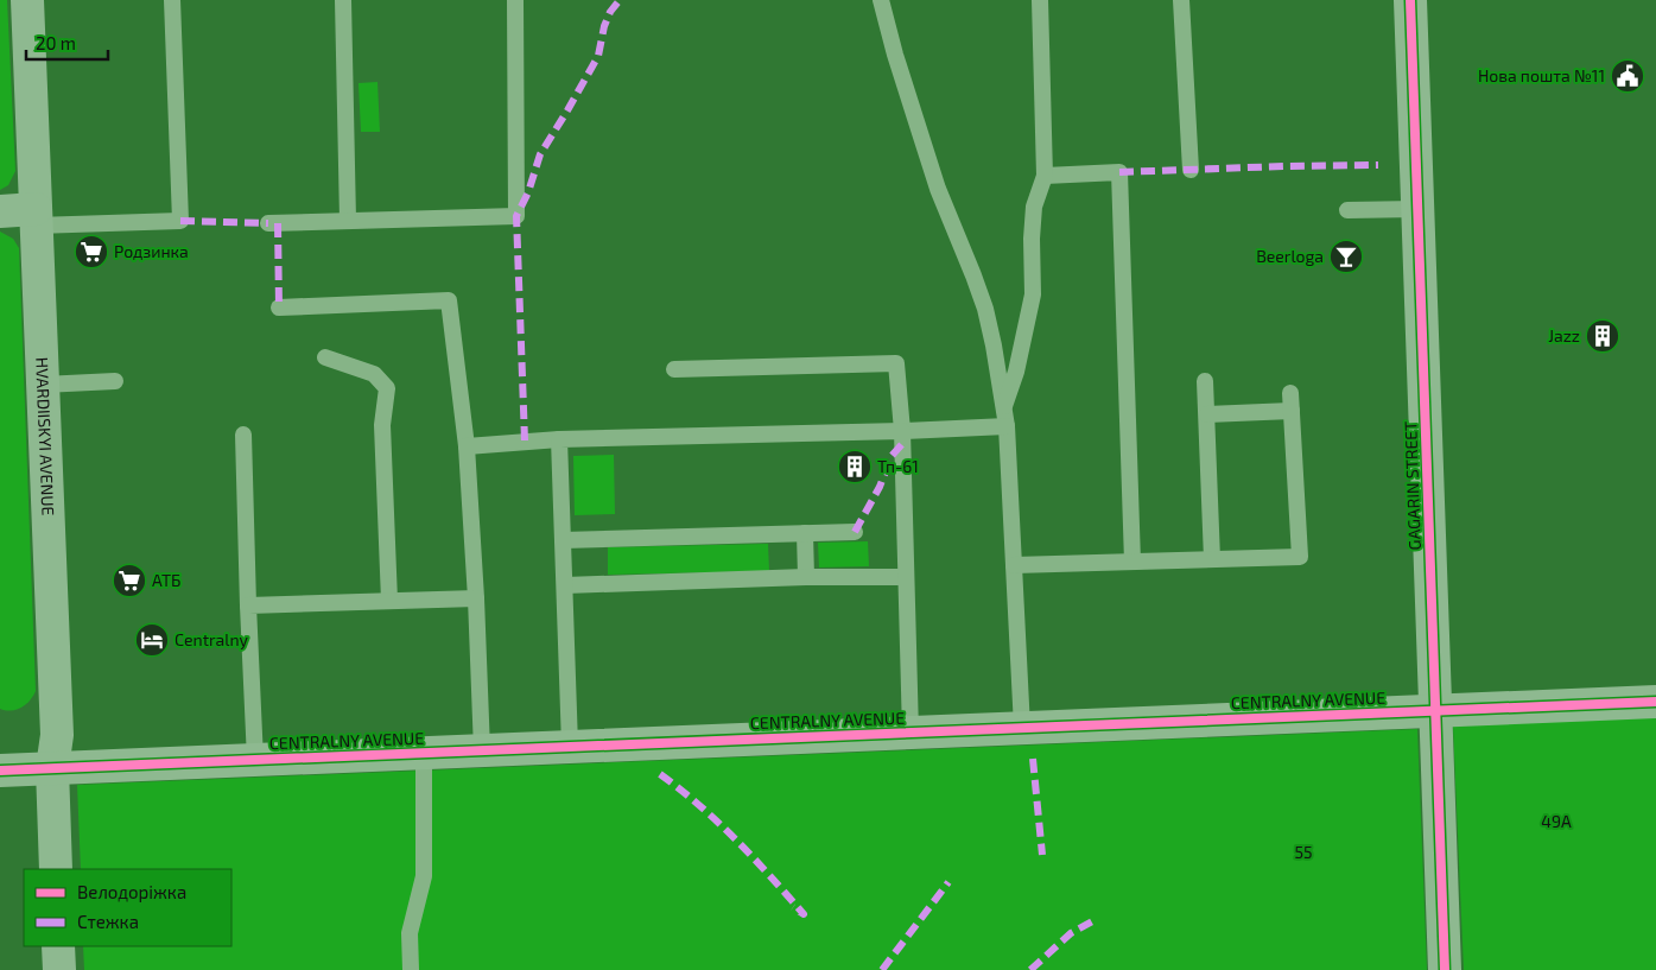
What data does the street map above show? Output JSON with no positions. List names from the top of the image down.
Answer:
{
  "streets": {
    "street": ["HVARDIISKYI AVENUE", "GAGARIN STREET", "CENTRALNY AVENUE"]
  },
  "crossings": [
    ["HVARDIISKYI AVENUE", "CENTRALNY AVENUE"],
    ["GAGARIN STREET", "CENTRALNY AVENUE"]
  ],
  "parks": ["49А", "55"],
  "places": {
    "public building": ["Нова пошта №11"],
    "supermarket": ["Родзинка", "АТБ"],
    "bar": ["Beerloga"],
    "building": ["Jazz", "Тп-61"],
    "hotel": ["Centralny"]
  },
  "legend": ["Велодоріжка", "Стежка"],
  "scale_bar": "20 m"
}
